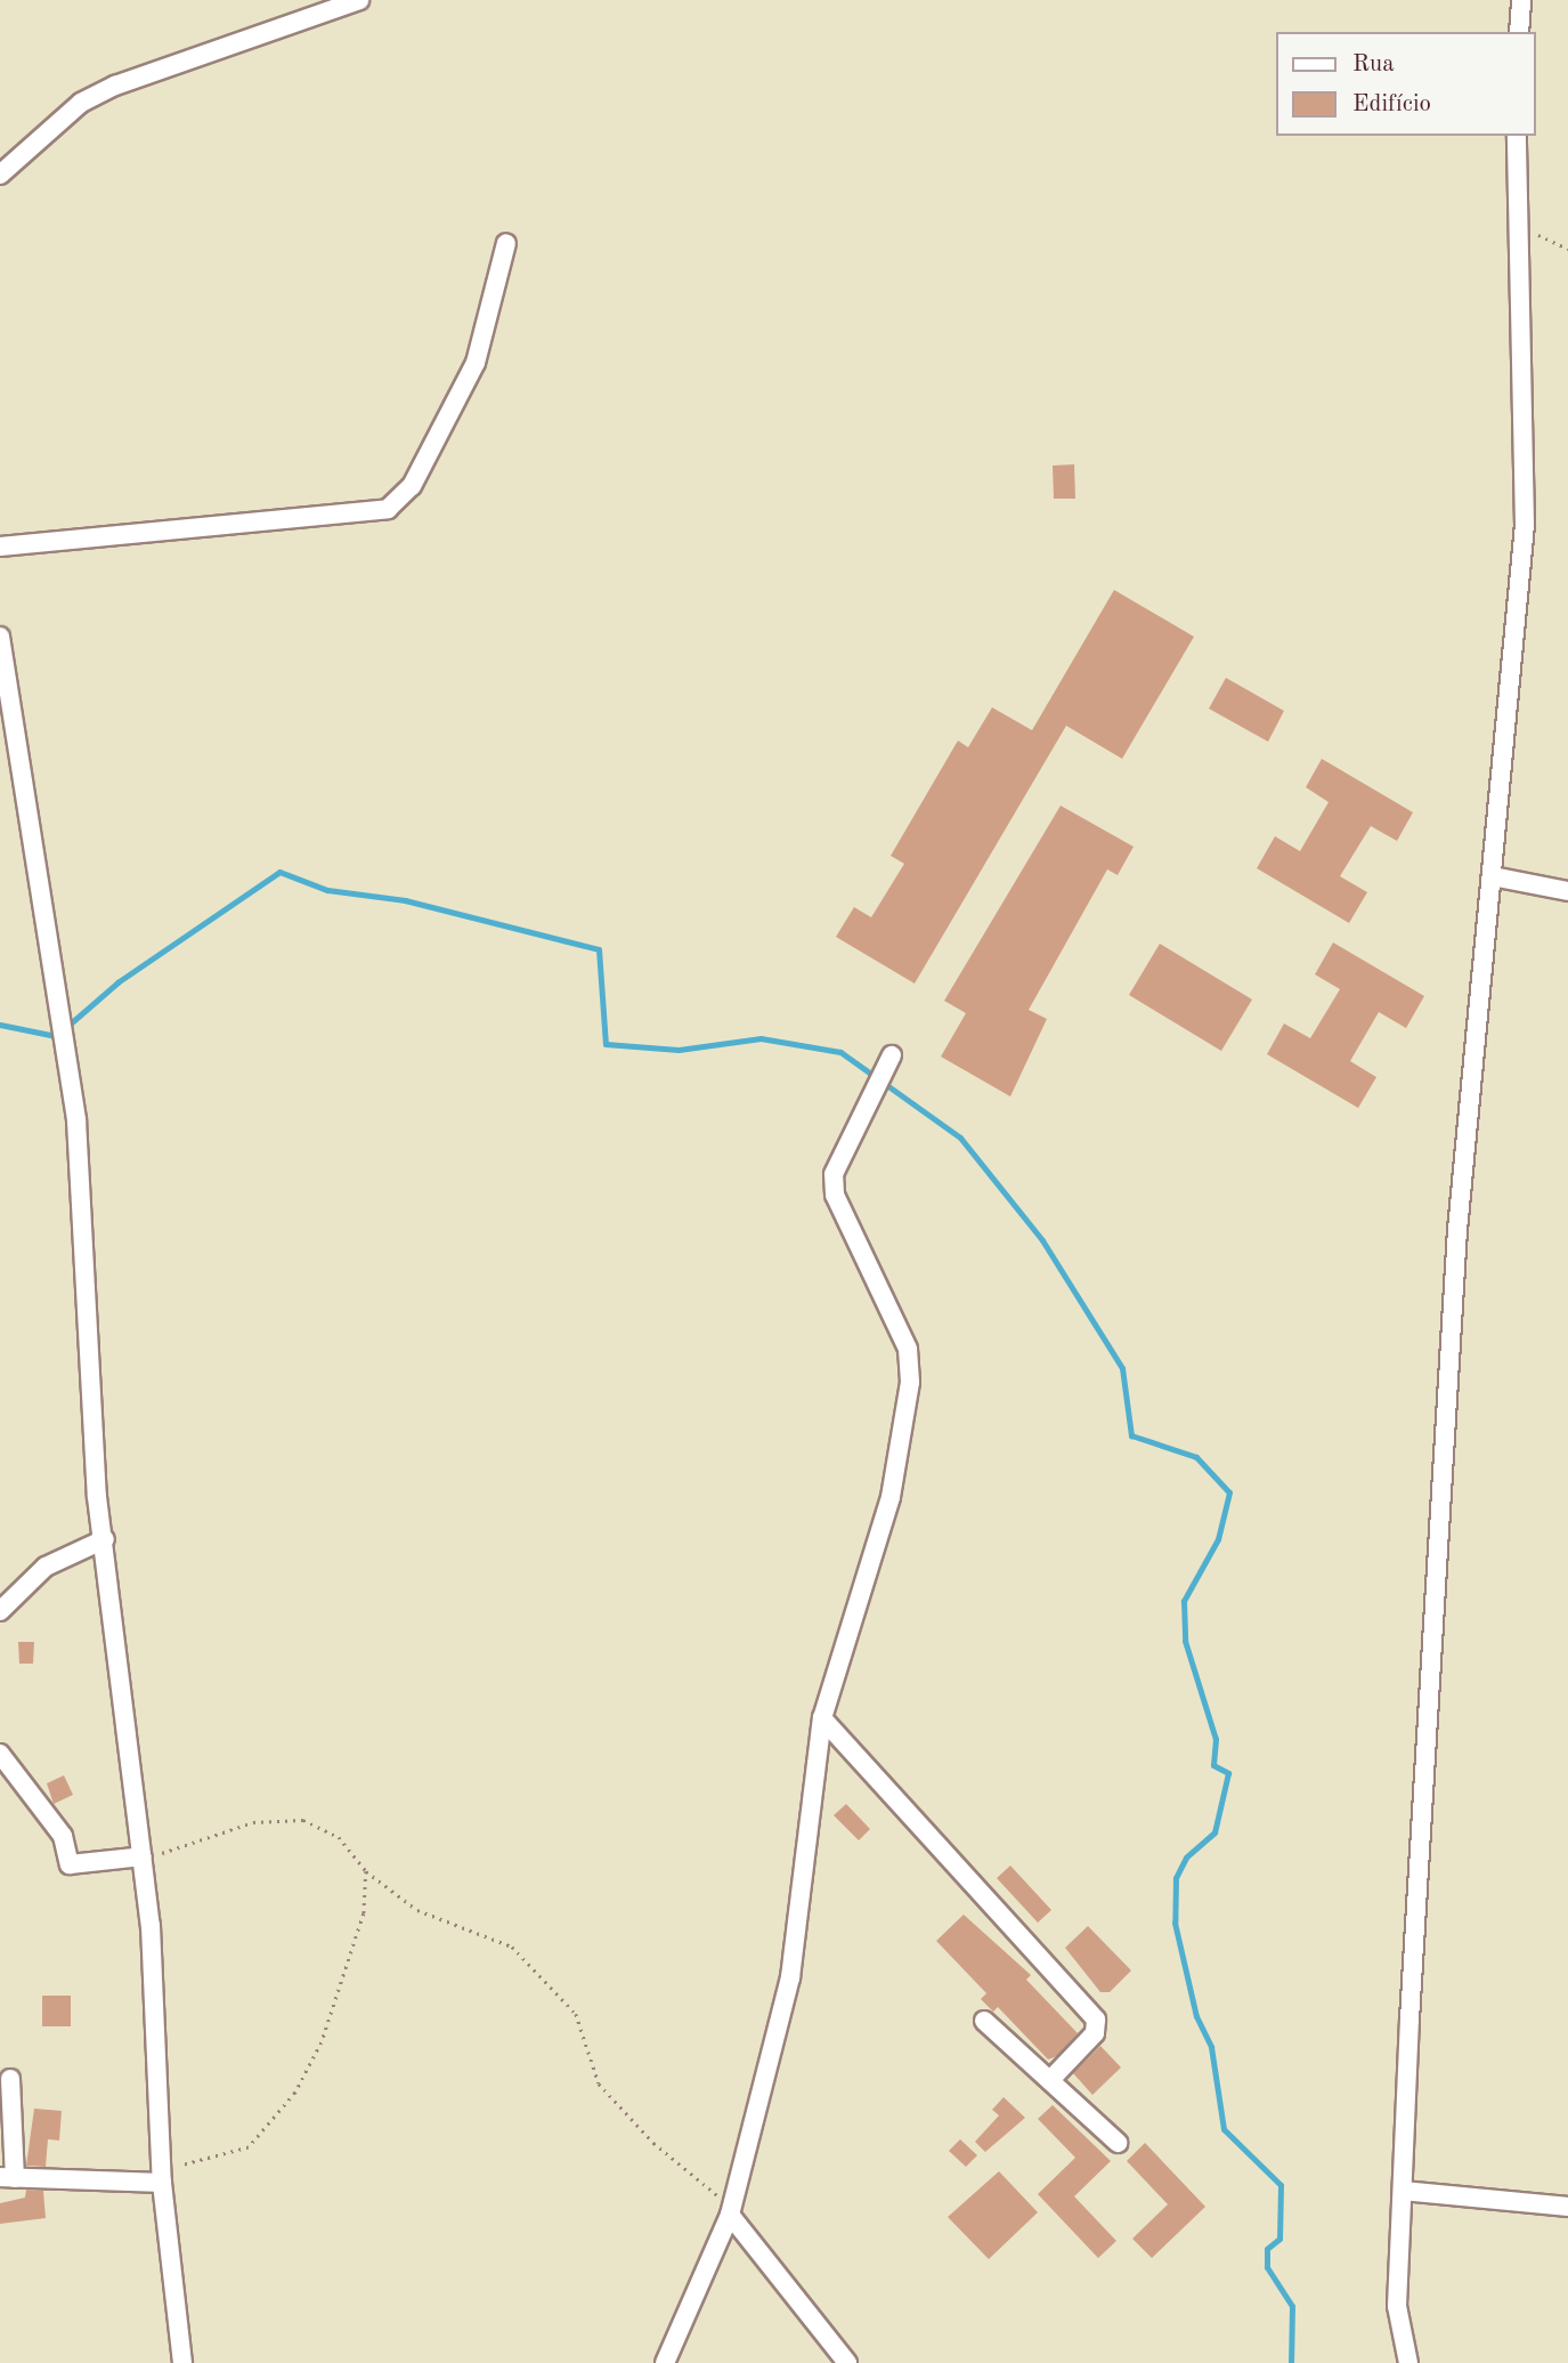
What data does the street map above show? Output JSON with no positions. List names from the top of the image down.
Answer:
{
  "legend": ["Rua", "Edifício"]
}
